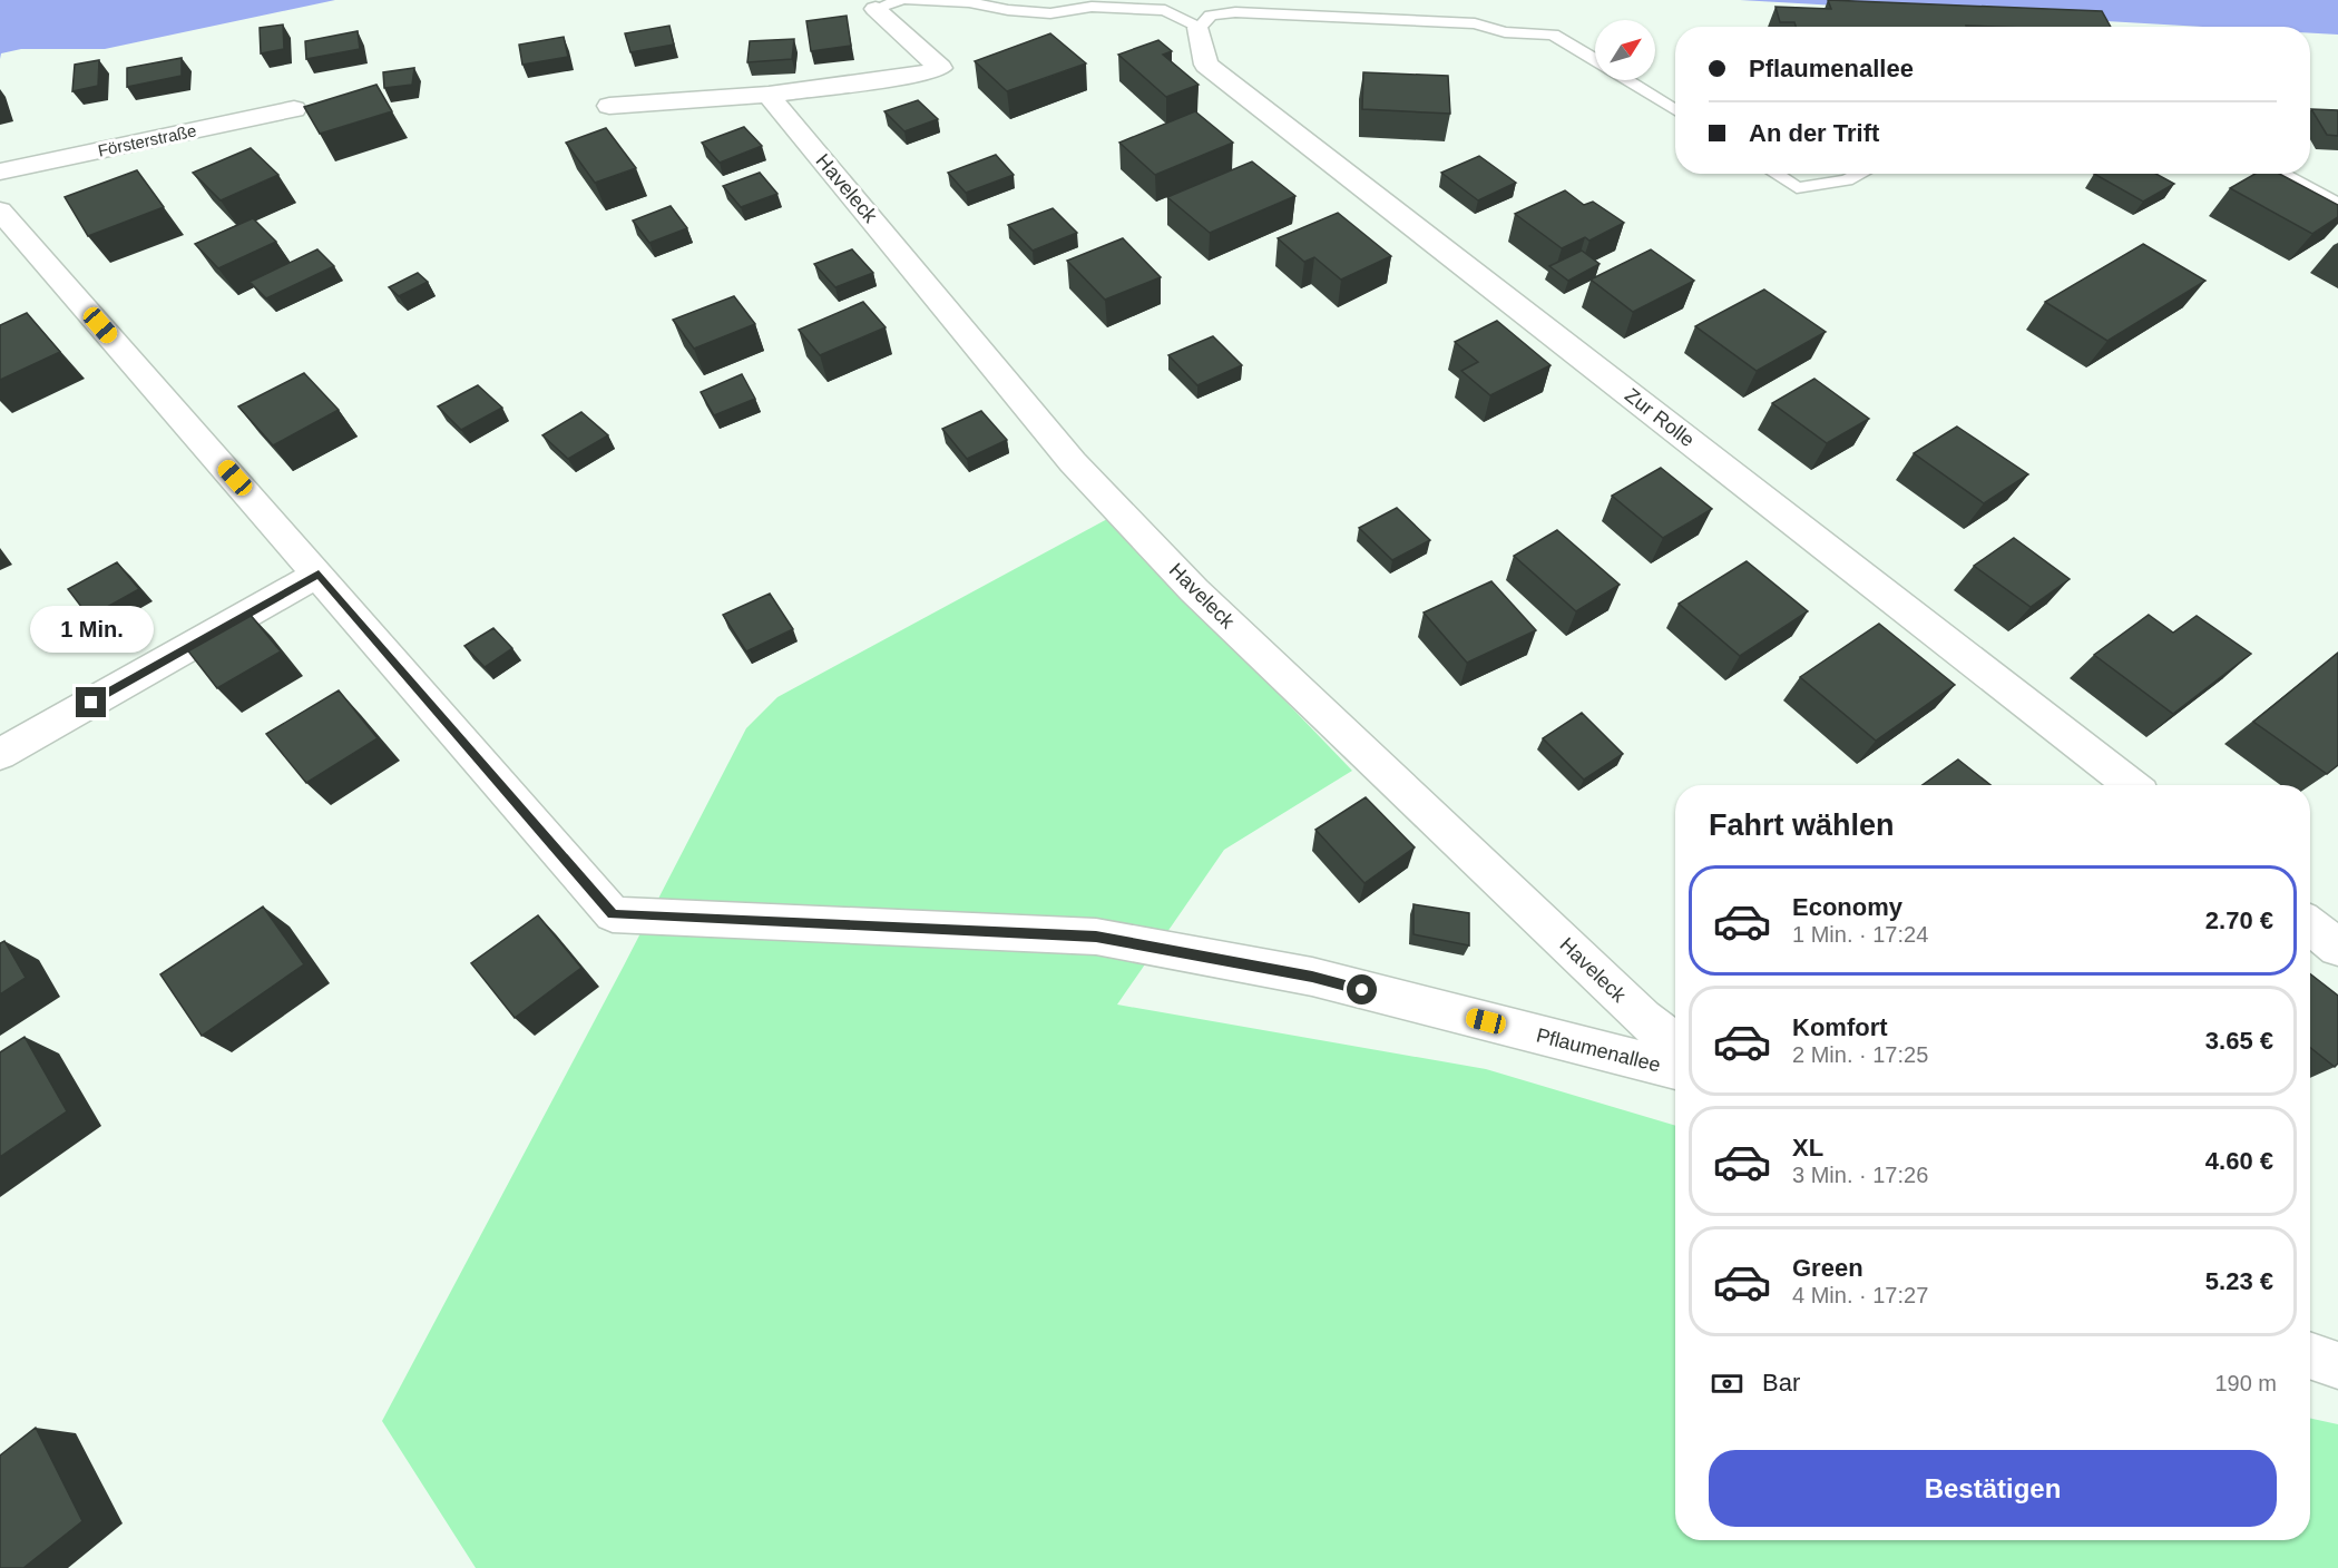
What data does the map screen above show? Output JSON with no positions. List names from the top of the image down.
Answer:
{
  "streets": {
    "street": [
      "Försterstraße",
      "Haveleck",
      "Zur Rolle",
      "Pflaumenallee"
    ]
  },
  "north": "top right",
  "page": {
    "banner": ["Pflaumenallee", "An der Trift"],
    "bubble": "1 Min.",
    "heading": "Fahrt wählen",
    "list": [
      {
        "name": "Economy",
        "note": "1 Min. · 17:24",
        "value": "2.70 €"
      },
      {
        "name": "Komfort",
        "note": "2 Min. · 17:25",
        "value": "3.65 €"
      },
      {
        "name": "XL",
        "note": "3 Min. · 17:26",
        "value": "4.60 €"
      },
      {
        "name": "Green",
        "note": "4 Min. · 17:27",
        "value": "5.23 €"
      }
    ],
    "pay": ["Bar", "190 m"],
    "buttons": "Bestätigen"
  }
}
